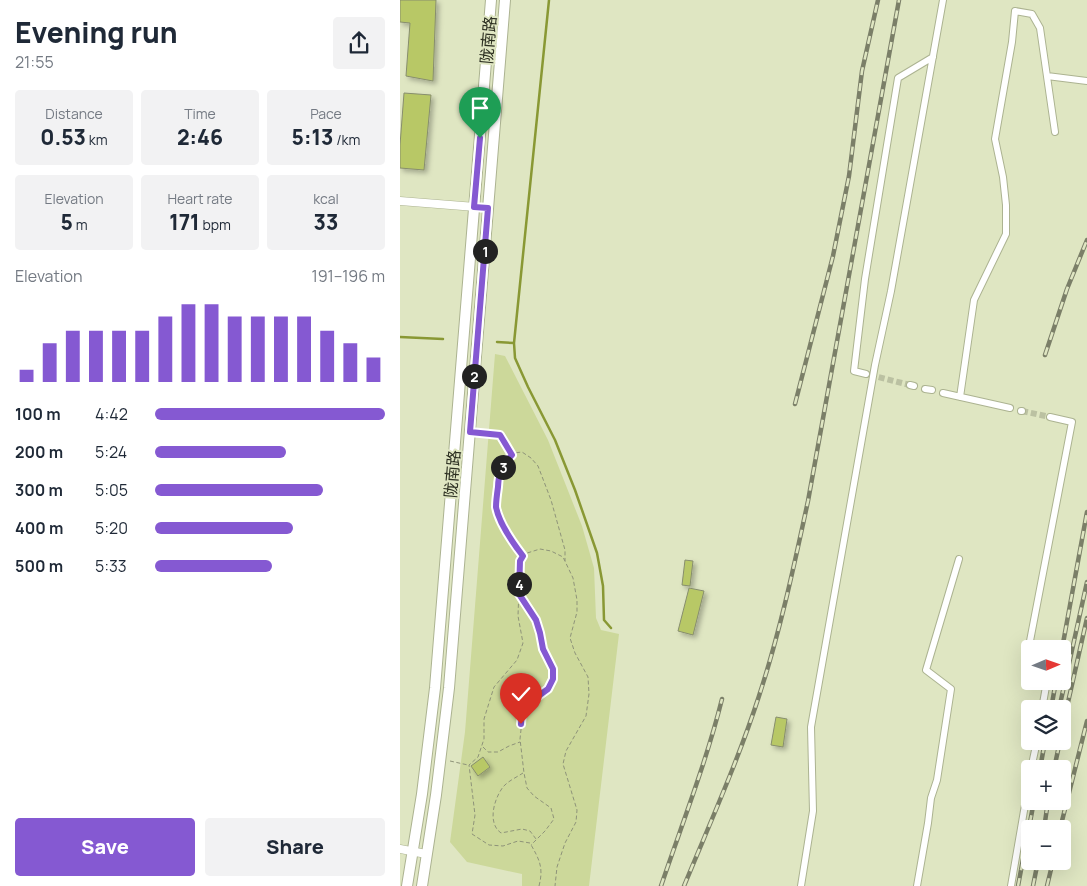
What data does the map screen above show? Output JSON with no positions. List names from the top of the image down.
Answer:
{
  "streets": {
    "main road": ["陇南路"]
  },
  "north": "right",
  "page": {
    "heading": ["Evening run", "21:55"],
    "stats": [
      ["Distance", "0.53 km"],
      ["Time", "2:46"],
      ["Pace", "5:13 /km"],
      ["Elevation", "5 m"],
      ["Heart rate", "171 bpm"],
      ["kcal", "33"]
    ],
    "pins": [
      "1",
      "2",
      "3",
      "4"
    ],
    "chart": ["Elevation", "191–196 m"],
    "list": [
      {
        "name": "100 m",
        "note": "4:42"
      },
      {
        "name": "200 m",
        "note": "5:24"
      },
      {
        "name": "300 m",
        "note": "5:05"
      },
      {
        "name": "400 m",
        "note": "5:20"
      },
      {
        "name": "500 m",
        "note": "5:33"
      }
    ],
    "map_buttons": ["+", "−"],
    "buttons": ["Save", "Share"]
  }
}
